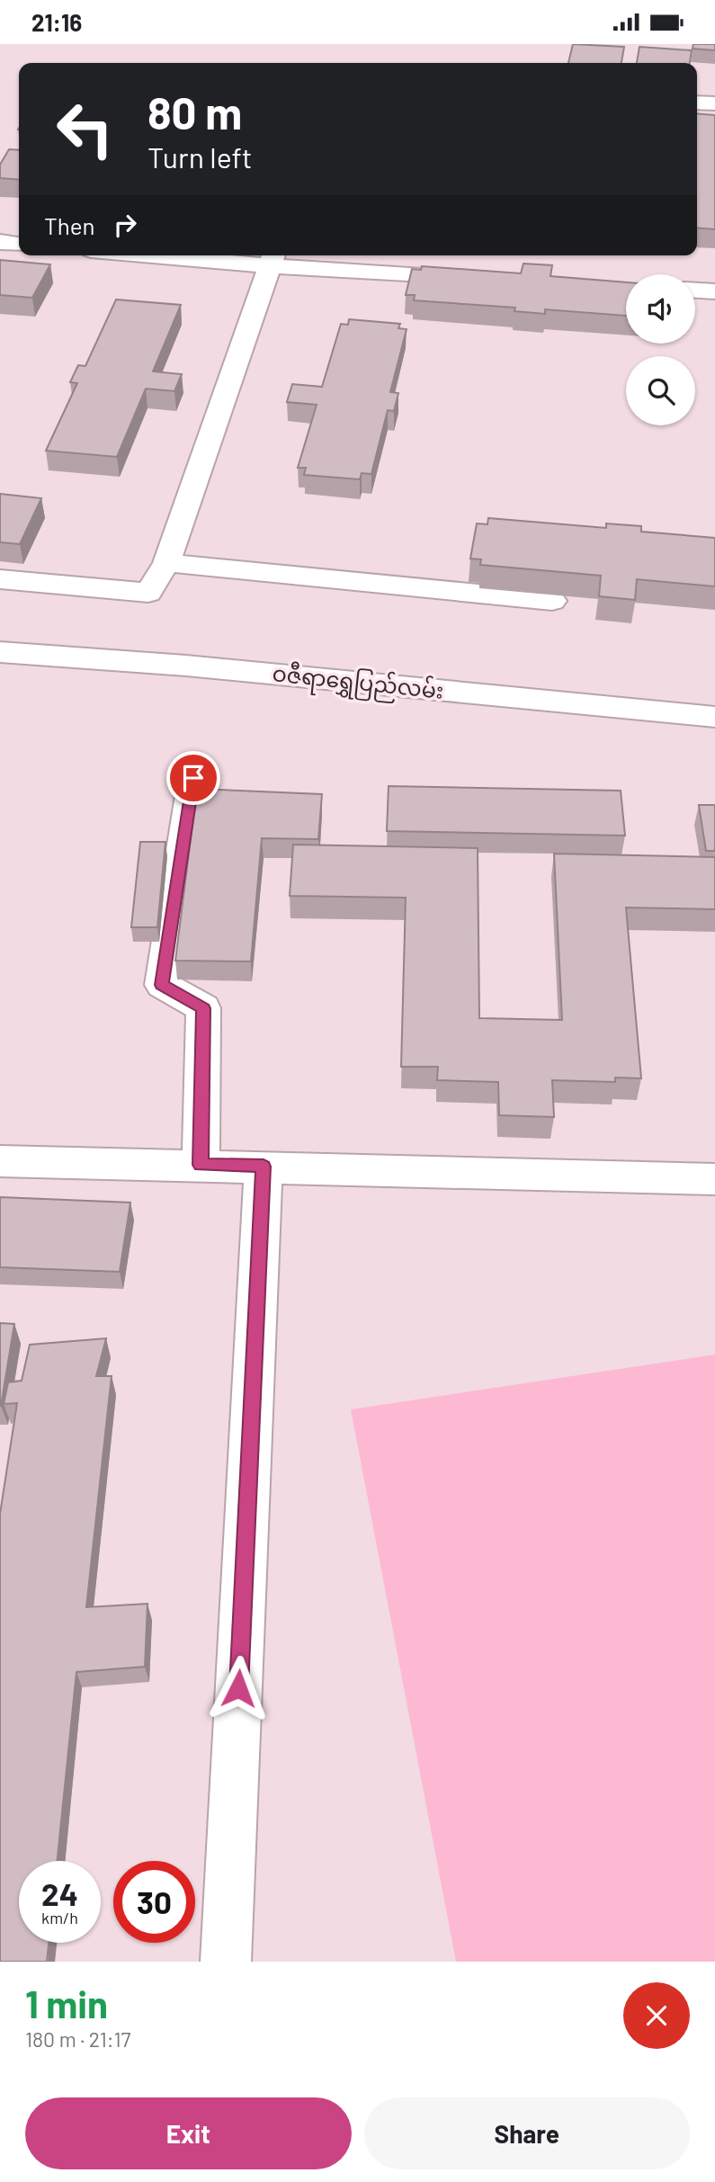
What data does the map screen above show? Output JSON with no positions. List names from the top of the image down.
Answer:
{
  "streets": {
    "street": ["ဝဇီရာရွှေပြည်လမ်း"]
  },
  "page": {
    "status": "21:16",
    "turn": ["80 m", "Turn left"],
    "then": "Then",
    "speed": "24 km/h",
    "limit": "30",
    "heading": ["1 min", "180 m · 21:17"],
    "buttons": ["Exit", "Share"]
  }
}
